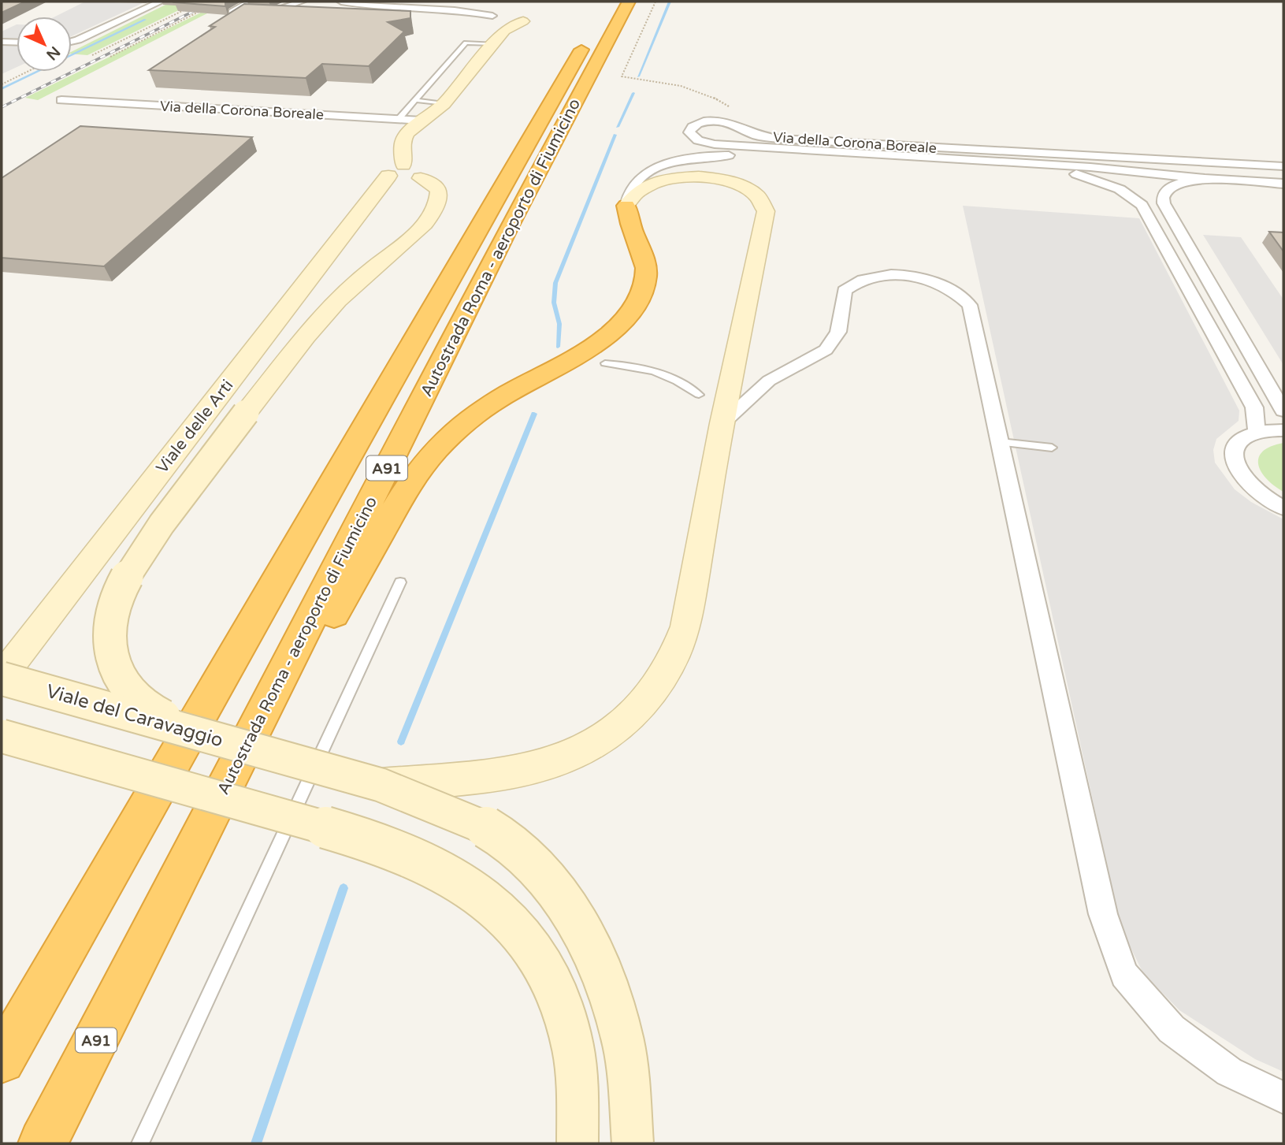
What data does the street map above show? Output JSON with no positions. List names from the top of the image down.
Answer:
{
  "streets": {
    "highway": ["Autostrada Roma - aeroporto di Fiumicino", "A91"],
    "street": ["Via della Corona Boreale", "Viale delle Arti", "Viale del Caravaggio"]
  },
  "crossings": [
    ["Viale delle Arti", "Viale del Caravaggio"]
  ],
  "north": "bottom right"
}
